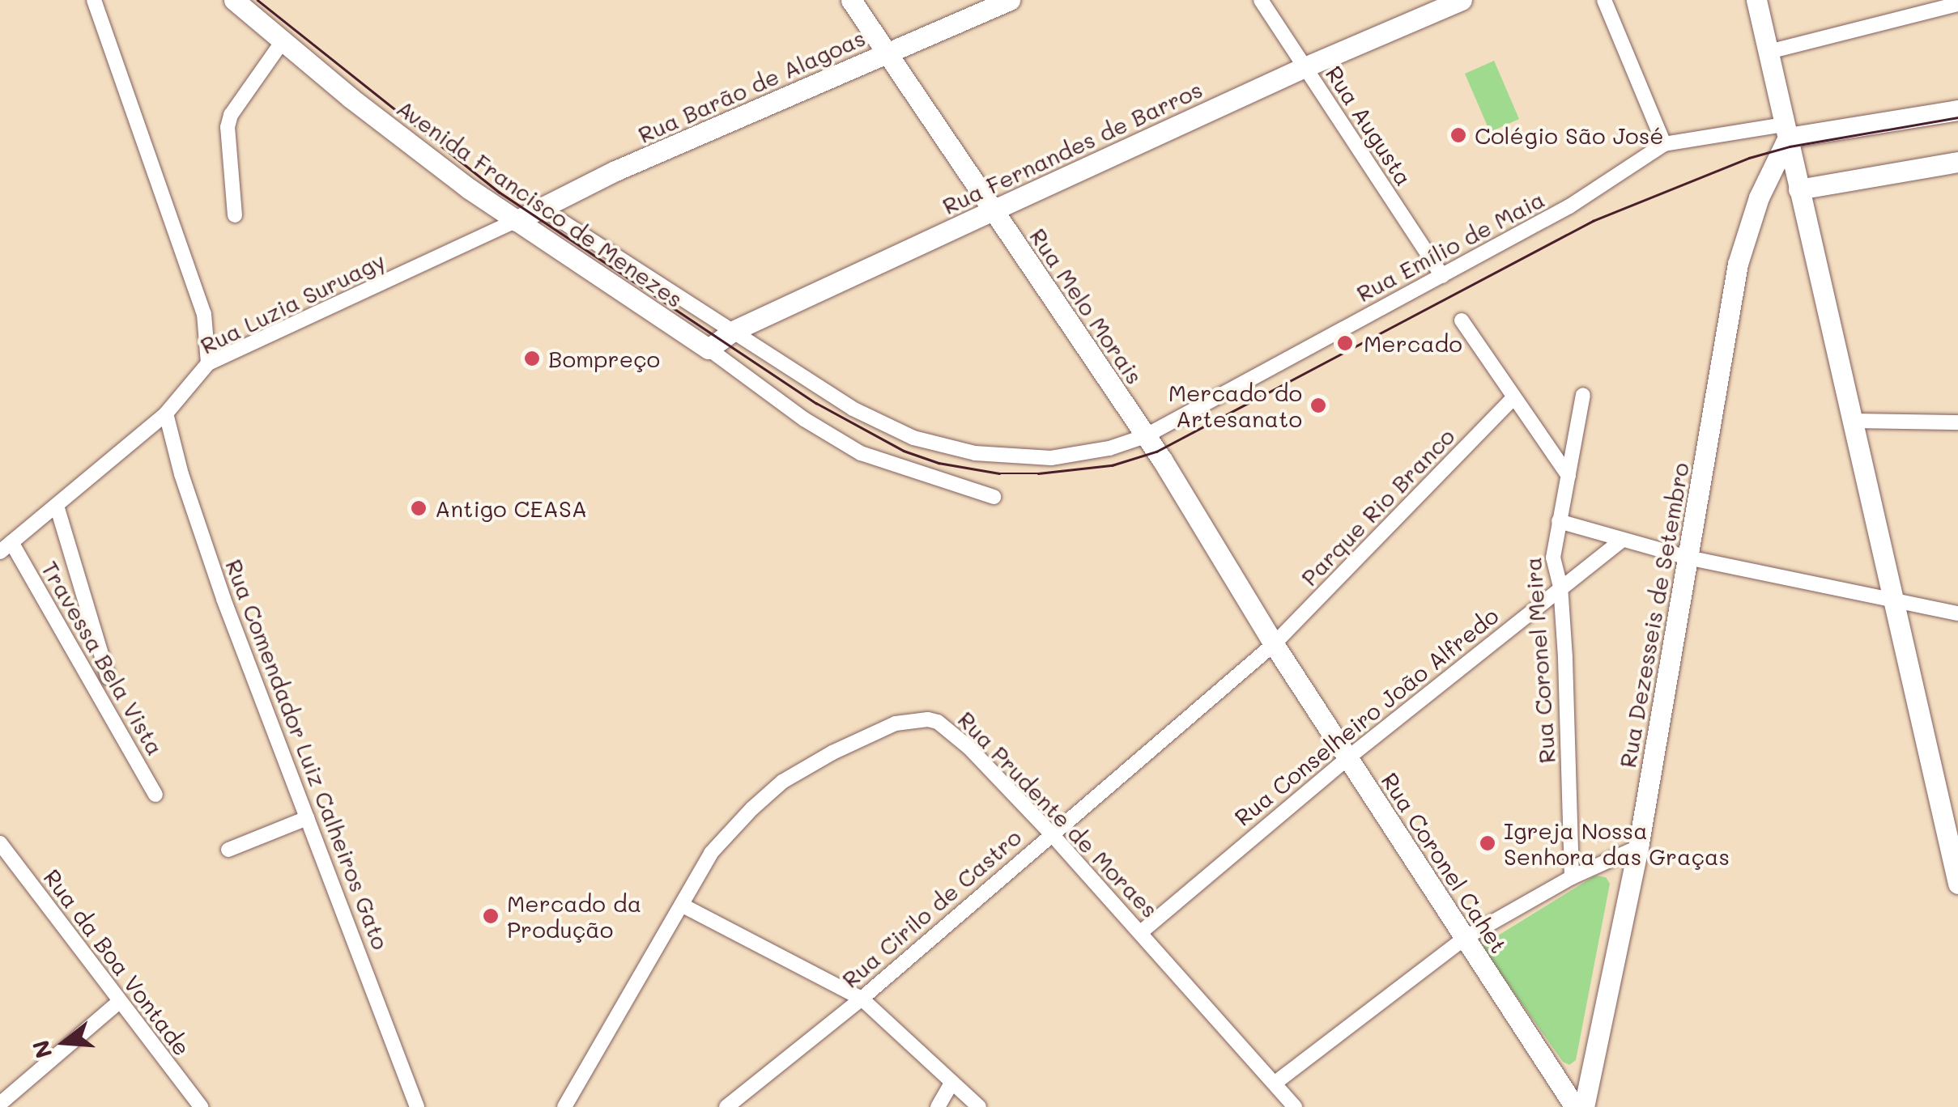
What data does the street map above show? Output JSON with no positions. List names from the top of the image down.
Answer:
{
  "streets": {
    "street": [
      "Rua Barão de Alagoas",
      "Rua Augusta",
      "Rua Fernandes de Barros",
      "Avenida Francisco de Menezes",
      "Rua Emílio de Maia",
      "Rua Luzia Suruagy",
      "Rua Melo Morais",
      "Parque Rio Branco",
      "Rua Dezesseis de Setembro",
      "Travessa Bela Vista",
      "Rua Coronel Meira",
      "Rua Conselheiro João Alfredo",
      "Rua Comendador Luiz Calheiros Gato",
      "Rua Prudente de Moraes",
      "Rua Coronel Cahet",
      "Rua Cirilo de Castro",
      "Rua da Boa Vontade"
    ]
  },
  "crossings": [
    ["Rua Barão de Alagoas", "Avenida Francisco de Menezes"],
    ["Rua Barão de Alagoas", "Rua Emílio de Maia"],
    ["Rua Barão de Alagoas", "Rua Luzia Suruagy"],
    ["Rua Barão de Alagoas", "Rua Melo Morais"],
    ["Rua Augusta", "Rua Fernandes de Barros"],
    ["Rua Augusta", "Rua Emílio de Maia"],
    ["Rua Fernandes de Barros", "Avenida Francisco de Menezes"],
    ["Rua Fernandes de Barros", "Rua Emílio de Maia"],
    ["Rua Fernandes de Barros", "Rua Melo Morais"],
    ["Avenida Francisco de Menezes", "Rua Luzia Suruagy"],
    ["Rua Emílio de Maia", "Rua Melo Morais"],
    ["Rua Emílio de Maia", "Rua Dezesseis de Setembro"],
    ["Rua Luzia Suruagy", "Travessa Bela Vista"],
    ["Rua Luzia Suruagy", "Rua Comendador Luiz Calheiros Gato"],
    ["Rua Melo Morais", "Parque Rio Branco"],
    ["Rua Melo Morais", "Rua Coronel Cahet"],
    ["Rua Melo Morais", "Rua Cirilo de Castro"],
    ["Parque Rio Branco", "Rua Coronel Cahet"],
    ["Parque Rio Branco", "Rua Cirilo de Castro"],
    ["Rua Coronel Meira", "Rua Conselheiro João Alfredo"],
    ["Rua Conselheiro João Alfredo", "Rua Prudente de Moraes"],
    ["Rua Conselheiro João Alfredo", "Rua Coronel Cahet"],
    ["Rua Prudente de Moraes", "Rua Cirilo de Castro"],
    ["Rua Coronel Cahet", "Rua Cirilo de Castro"]
  ],
  "places": [
    "Colégio São José",
    "Mercado",
    "Bompreço",
    "Mercado do Artesanato",
    "Antigo CEASA",
    "Igreja Nossa Senhora das Graças",
    "Mercado da Produção"
  ],
  "north": "left"
}
